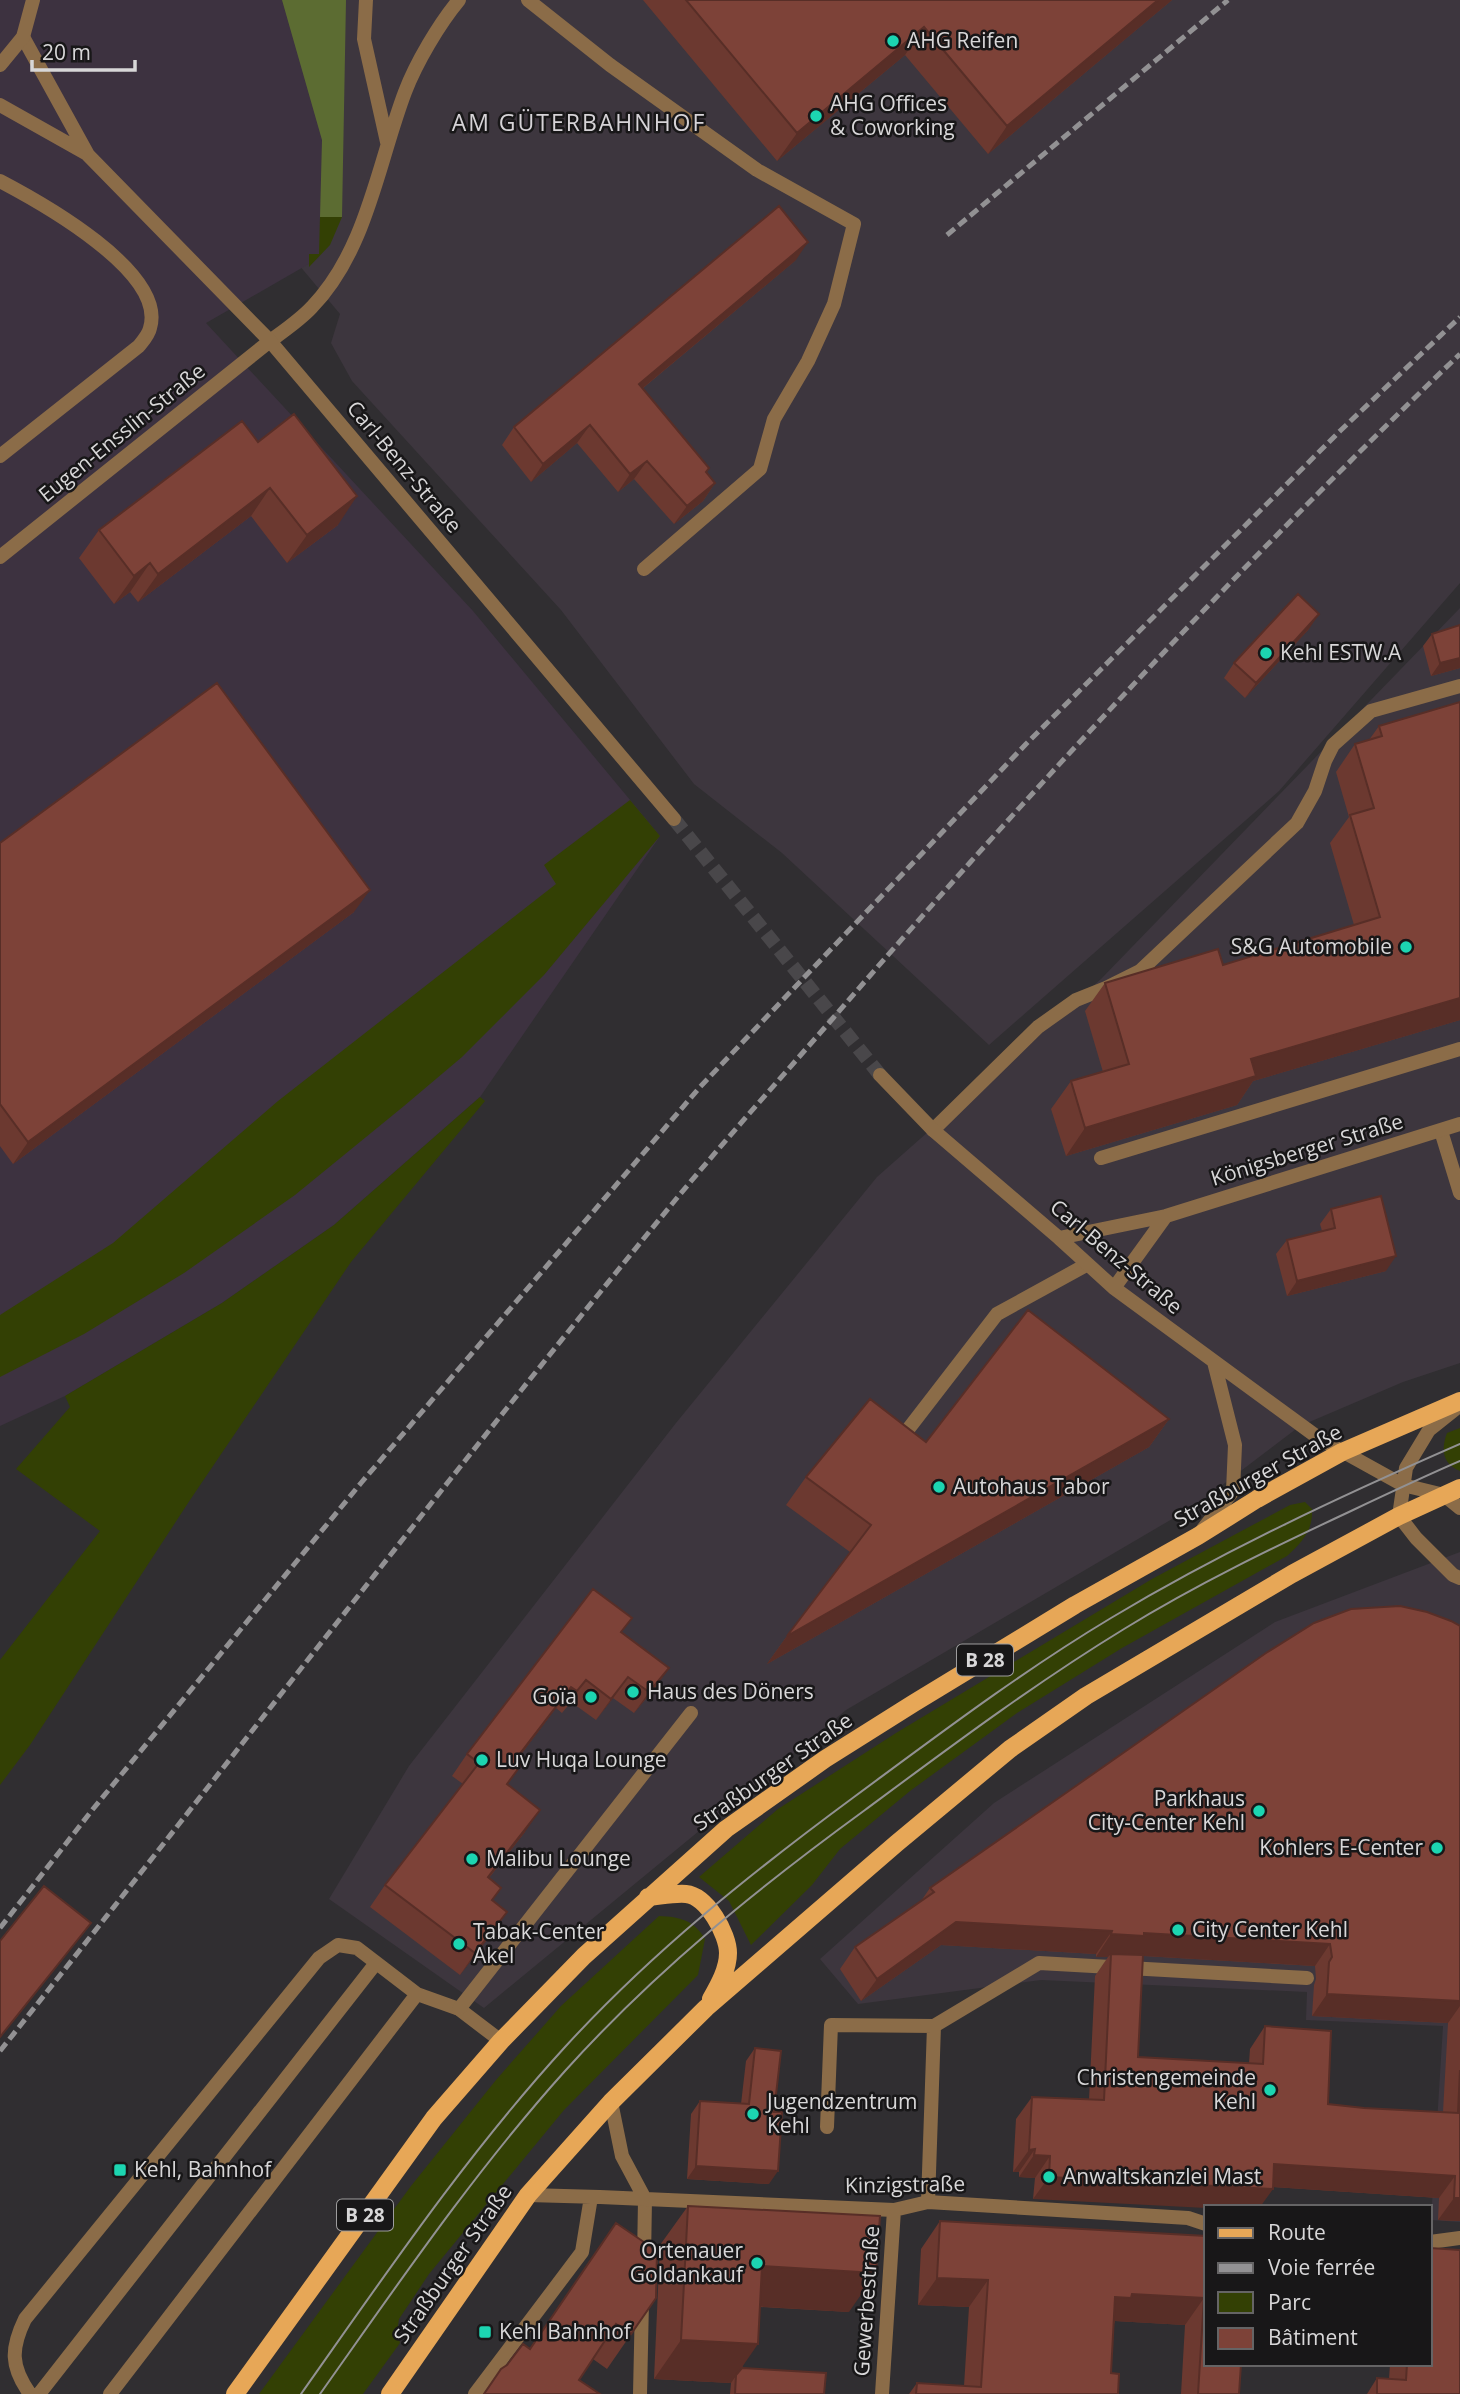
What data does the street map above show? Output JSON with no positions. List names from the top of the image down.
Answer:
{
  "streets": {
    "main road": ["Straßburger Straße", "B 28"],
    "street": [
      "Eugen-Ensslin-Straße",
      "Carl-Benz-Straße",
      "Königsberger Straße",
      "Kinzigstraße",
      "Gewerbestraße"
    ]
  },
  "crossings": [
    ["Eugen-Ensslin-Straße", "Carl-Benz-Straße"],
    ["Carl-Benz-Straße", "Königsberger Straße"],
    ["Carl-Benz-Straße", "Straßburger Straße"],
    ["Straßburger Straße", "Kinzigstraße"],
    ["Kinzigstraße", "Gewerbestraße"]
  ],
  "districts": ["AM GÜTERBAHNHOF"],
  "places": {
    "other": [
      "AHG Reifen",
      "AHG Offices & Coworking",
      "Kehl ESTW.A",
      "S&G Automobile",
      "Autohaus Tabor",
      "Haus des Döners",
      "Goïa",
      "Luv Huqa Lounge",
      "Parkhaus City-Center Kehl",
      "Kohlers E-Center",
      "Malibu Lounge",
      "City Center Kehl",
      "Tabak-Center Akel",
      "Christengemeinde Kehl",
      "Jugendzentrum Kehl",
      "Anwaltskanzlei Mast",
      "Ortenauer Goldankauf"
    ],
    "transit": ["Kehl, Bahnhof", "Kehl Bahnhof"]
  },
  "legend": [
    "Route",
    "Voie ferrée",
    "Parc",
    "Bâtiment"
  ],
  "scale_bar": "20 m"
}
